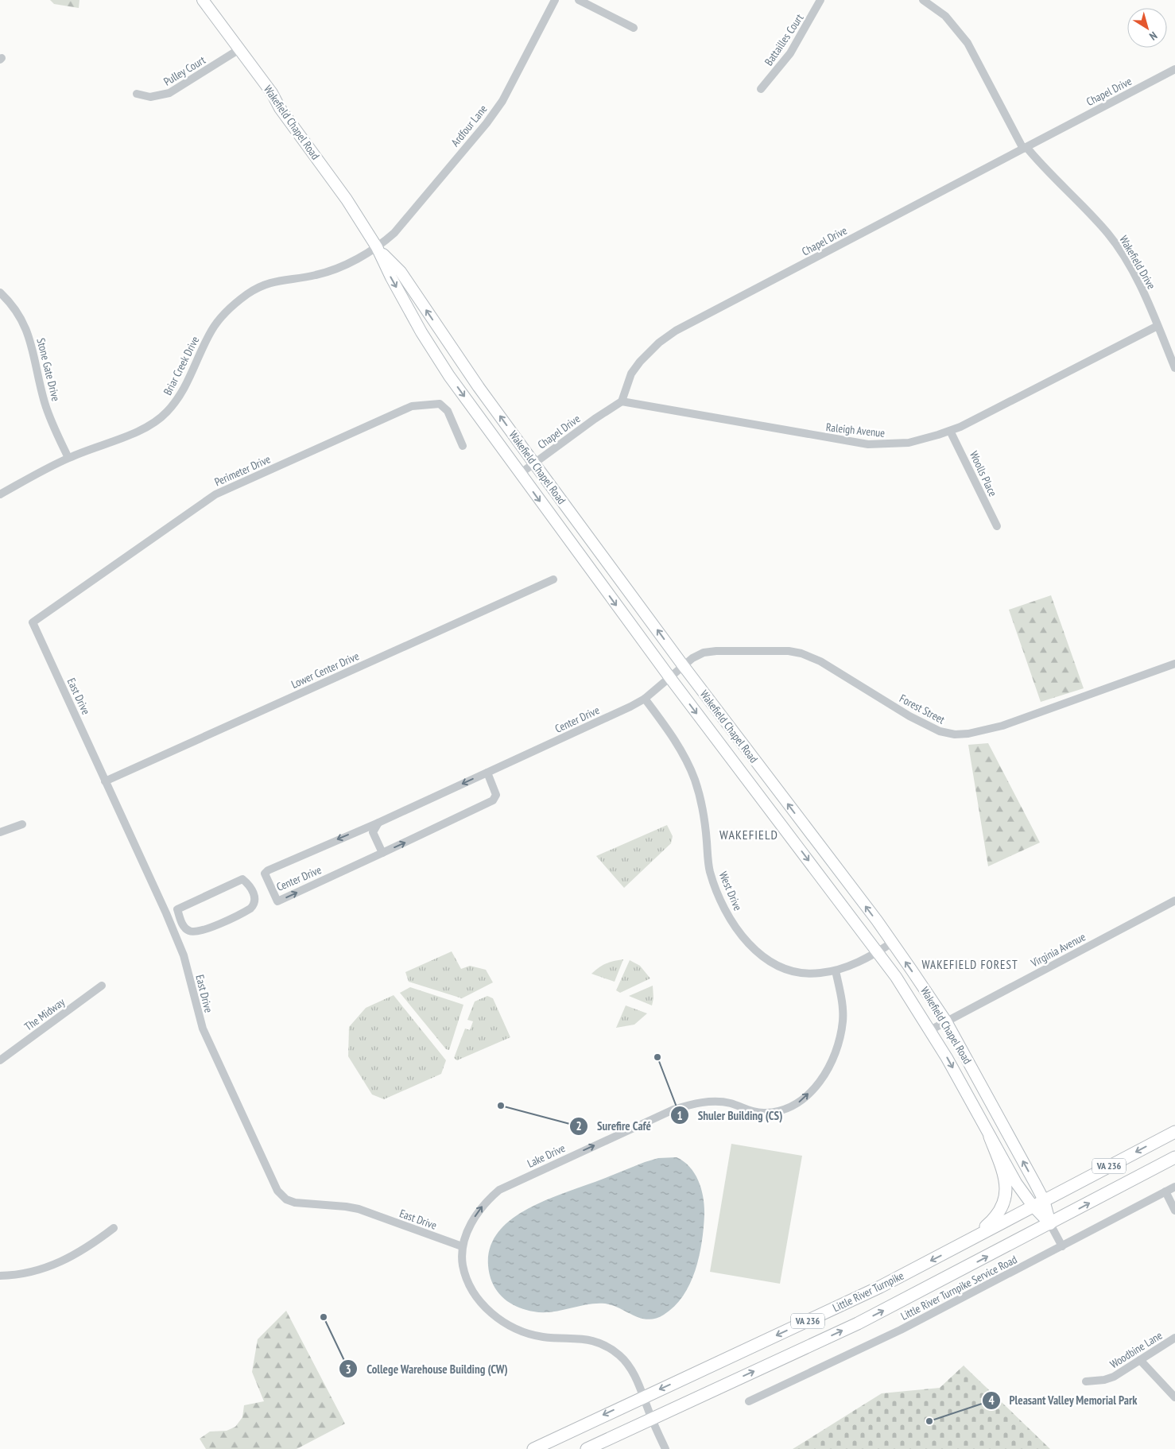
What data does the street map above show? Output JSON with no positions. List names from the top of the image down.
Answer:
{
  "streets": {
    "main road": ["Wakefield Chapel Road", "VA 236", "Little River Turnpike"],
    "street": [
      "Battailles Court",
      "Pulley Court",
      "Chapel Drive",
      "Ardfour Lane",
      "Wakefield Drive",
      "Briar Creek Drive",
      "Stone Gate Drive",
      "Raleigh Avenue",
      "Perimeter Drive",
      "Woolls Place",
      "Lower Center Drive",
      "East Drive",
      "Forest Street",
      "Center Drive",
      "West Drive",
      "Virginia Avenue",
      "The Midway",
      "Lake Drive",
      "Little River Turnpike Service Road",
      "Woodbine Lane"
    ]
  },
  "crossings": [
    ["Pulley Court", "Wakefield Chapel Road"],
    ["Chapel Drive", "Wakefield Chapel Road"],
    ["Chapel Drive", "Wakefield Drive"],
    ["Chapel Drive", "Raleigh Avenue"],
    ["Wakefield Chapel Road", "Ardfour Lane"],
    ["Wakefield Chapel Road", "Briar Creek Drive"],
    ["Wakefield Chapel Road", "Forest Street"],
    ["Wakefield Chapel Road", "Center Drive"],
    ["Wakefield Chapel Road", "West Drive"],
    ["Wakefield Chapel Road", "Virginia Avenue"],
    ["Wakefield Chapel Road", "Little River Turnpike Service Road"],
    ["Wakefield Chapel Road", "Little River Turnpike"],
    ["Ardfour Lane", "Briar Creek Drive"],
    ["Wakefield Drive", "Raleigh Avenue"],
    ["Briar Creek Drive", "Stone Gate Drive"],
    ["Raleigh Avenue", "Woolls Place"],
    ["Perimeter Drive", "East Drive"],
    ["Lower Center Drive", "East Drive"],
    ["East Drive", "Lake Drive"],
    ["Forest Street", "Center Drive"],
    ["Center Drive", "West Drive"],
    ["West Drive", "Lake Drive"],
    ["Lake Drive", "Little River Turnpike"]
  ],
  "one_way": ["Lake Drive"],
  "districts": ["WAKEFIELD", "WAKEFIELD FOREST"],
  "places": [
    "Shuler Building (CS)",
    "Surefire Café",
    "College Warehouse Building (CW)",
    "Pleasant Valley Memorial Park"
  ],
  "north": "bottom right"
}
